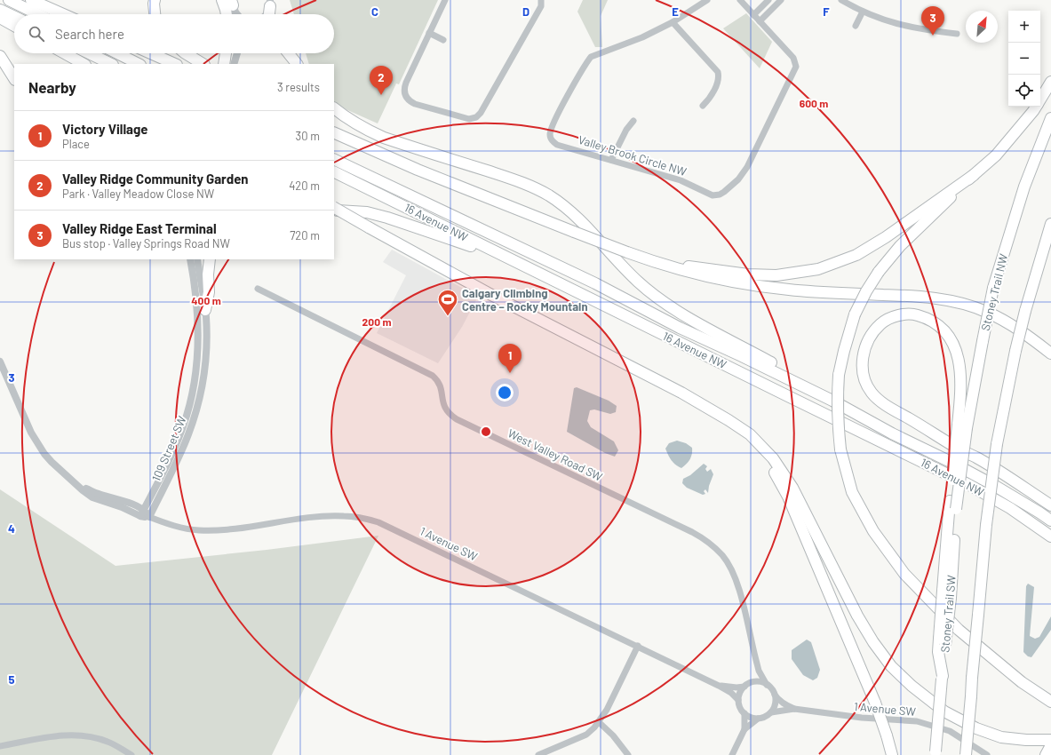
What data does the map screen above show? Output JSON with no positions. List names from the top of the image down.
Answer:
{
  "streets": {
    "highway": ["16 Avenue NW", "Stoney Trail NW", "Stoney Trail SW"],
    "street": [
      "Valley Brook Circle NW",
      "109 Street SW",
      "West Valley Road SW",
      "1 Avenue SW"
    ]
  },
  "crossings": [
    ["Stoney Trail NW", "Stoney Trail SW"],
    ["109 Street SW", "1 Avenue SW"],
    ["West Valley Road SW", "1 Avenue SW"]
  ],
  "places": {
    "sports": ["Calgary Climbing Centre – Rocky Mountain"]
  },
  "north": "top right",
  "page": {
    "pins": ["3", "2", "1"],
    "map_buttons": ["+", "−"],
    "search": "Search here",
    "heading": ["Nearby", "3 results"],
    "list": [
      {
        "mark": "1",
        "name": "Victory Village",
        "note": "Place",
        "value": "30 m"
      },
      {
        "mark": "2",
        "name": "Valley Ridge Community Garden",
        "note": "Park · Valley Meadow Close NW",
        "value": "420 m"
      },
      {
        "mark": "3",
        "name": "Valley Ridge East Terminal",
        "note": "Bus stop · Valley Springs Road NW",
        "value": "720 m"
      }
    ]
  },
  "grid": {
    "columns": [
      "C",
      "D",
      "E",
      "F"
    ],
    "rows": ["3", "4", "5"]
  },
  "rings": ["600 m", "400 m", "200 m"]
}
